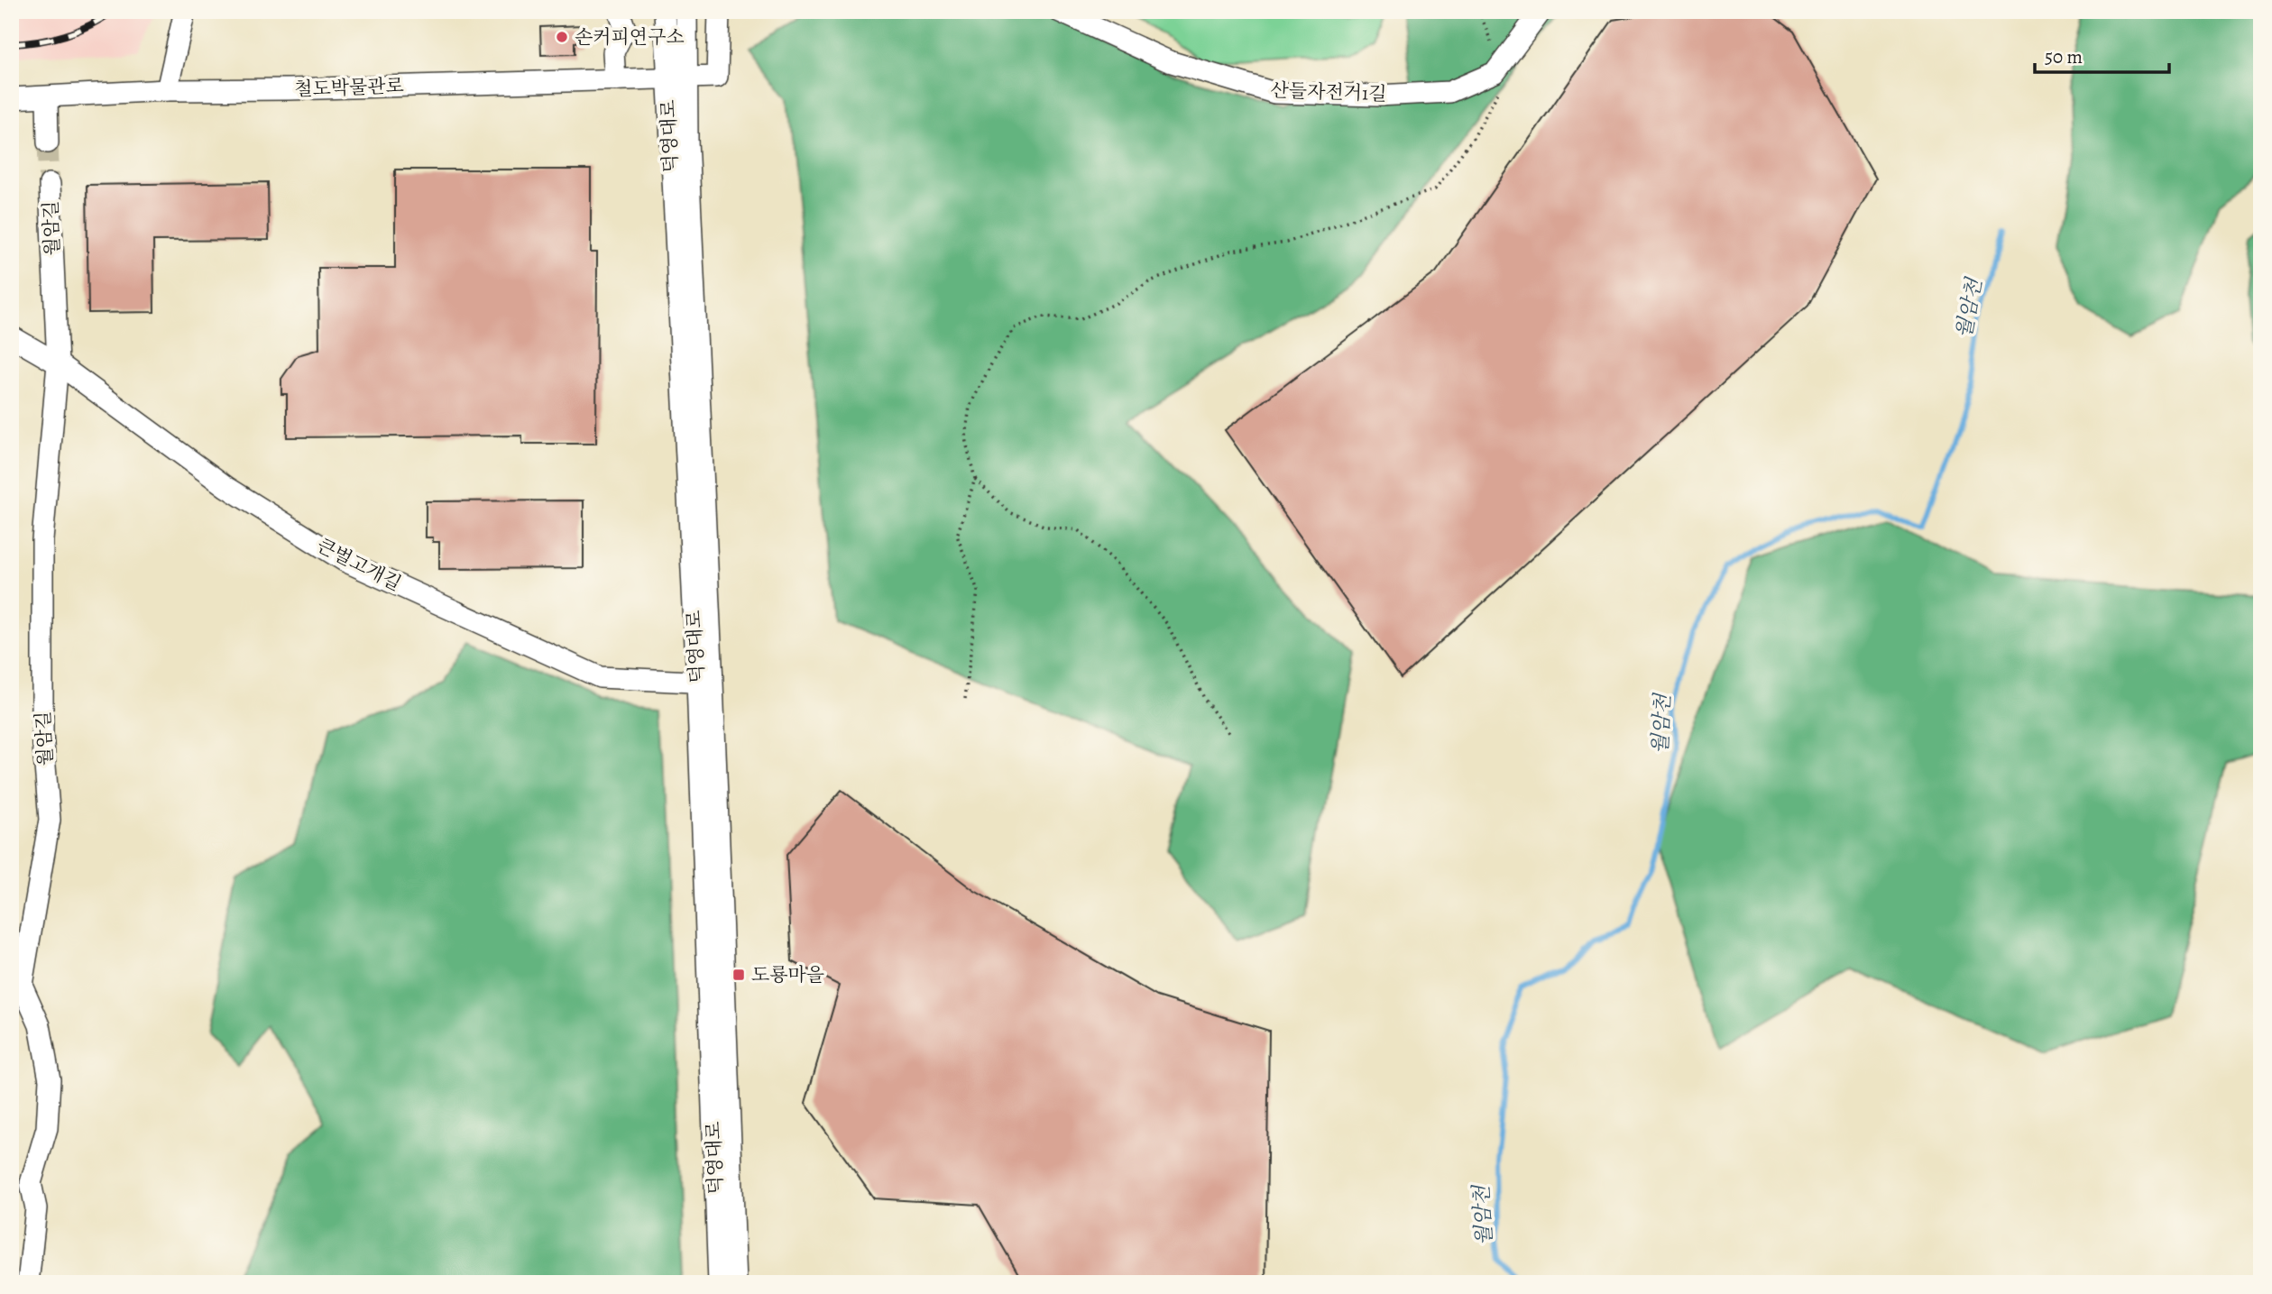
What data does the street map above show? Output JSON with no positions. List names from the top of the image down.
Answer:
{
  "streets": {
    "street": [
      "철도박물관로",
      "산들자전거1길",
      "덕영대로",
      "월암길",
      "큰벌고개길"
    ]
  },
  "crossings": [
    ["철도박물관로", "덕영대로"],
    ["덕영대로", "큰벌고개길"],
    ["월암길", "큰벌고개길"]
  ],
  "water": ["월암천"],
  "places": {
    "other": ["손커피연구소"],
    "transit": ["도룡마을"]
  },
  "scale_bar": "50 m"
}
